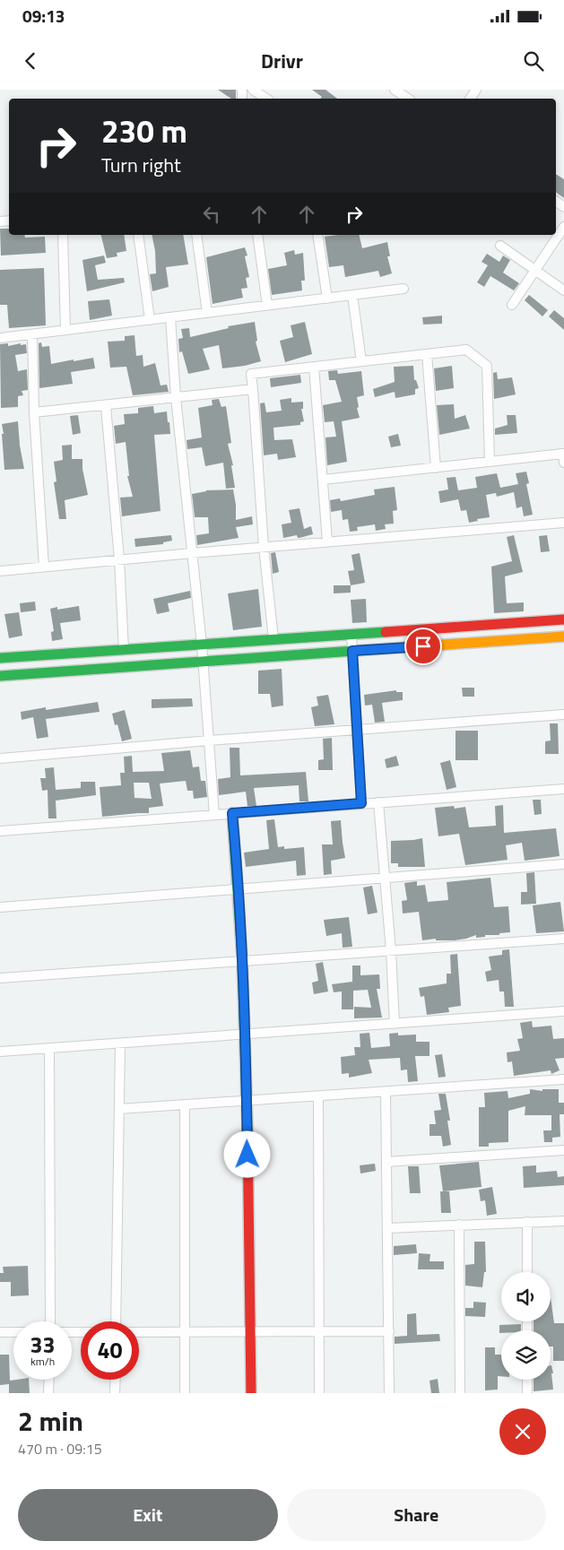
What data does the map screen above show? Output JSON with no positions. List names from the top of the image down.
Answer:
{
  "page": {
    "status": "09:13",
    "header": "Drivr",
    "turn": ["230 m", "Turn right"],
    "speed": "33 km/h",
    "limit": "40",
    "heading": ["2 min", "470 m · 09:15"],
    "buttons": ["Exit", "Share"]
  }
}
